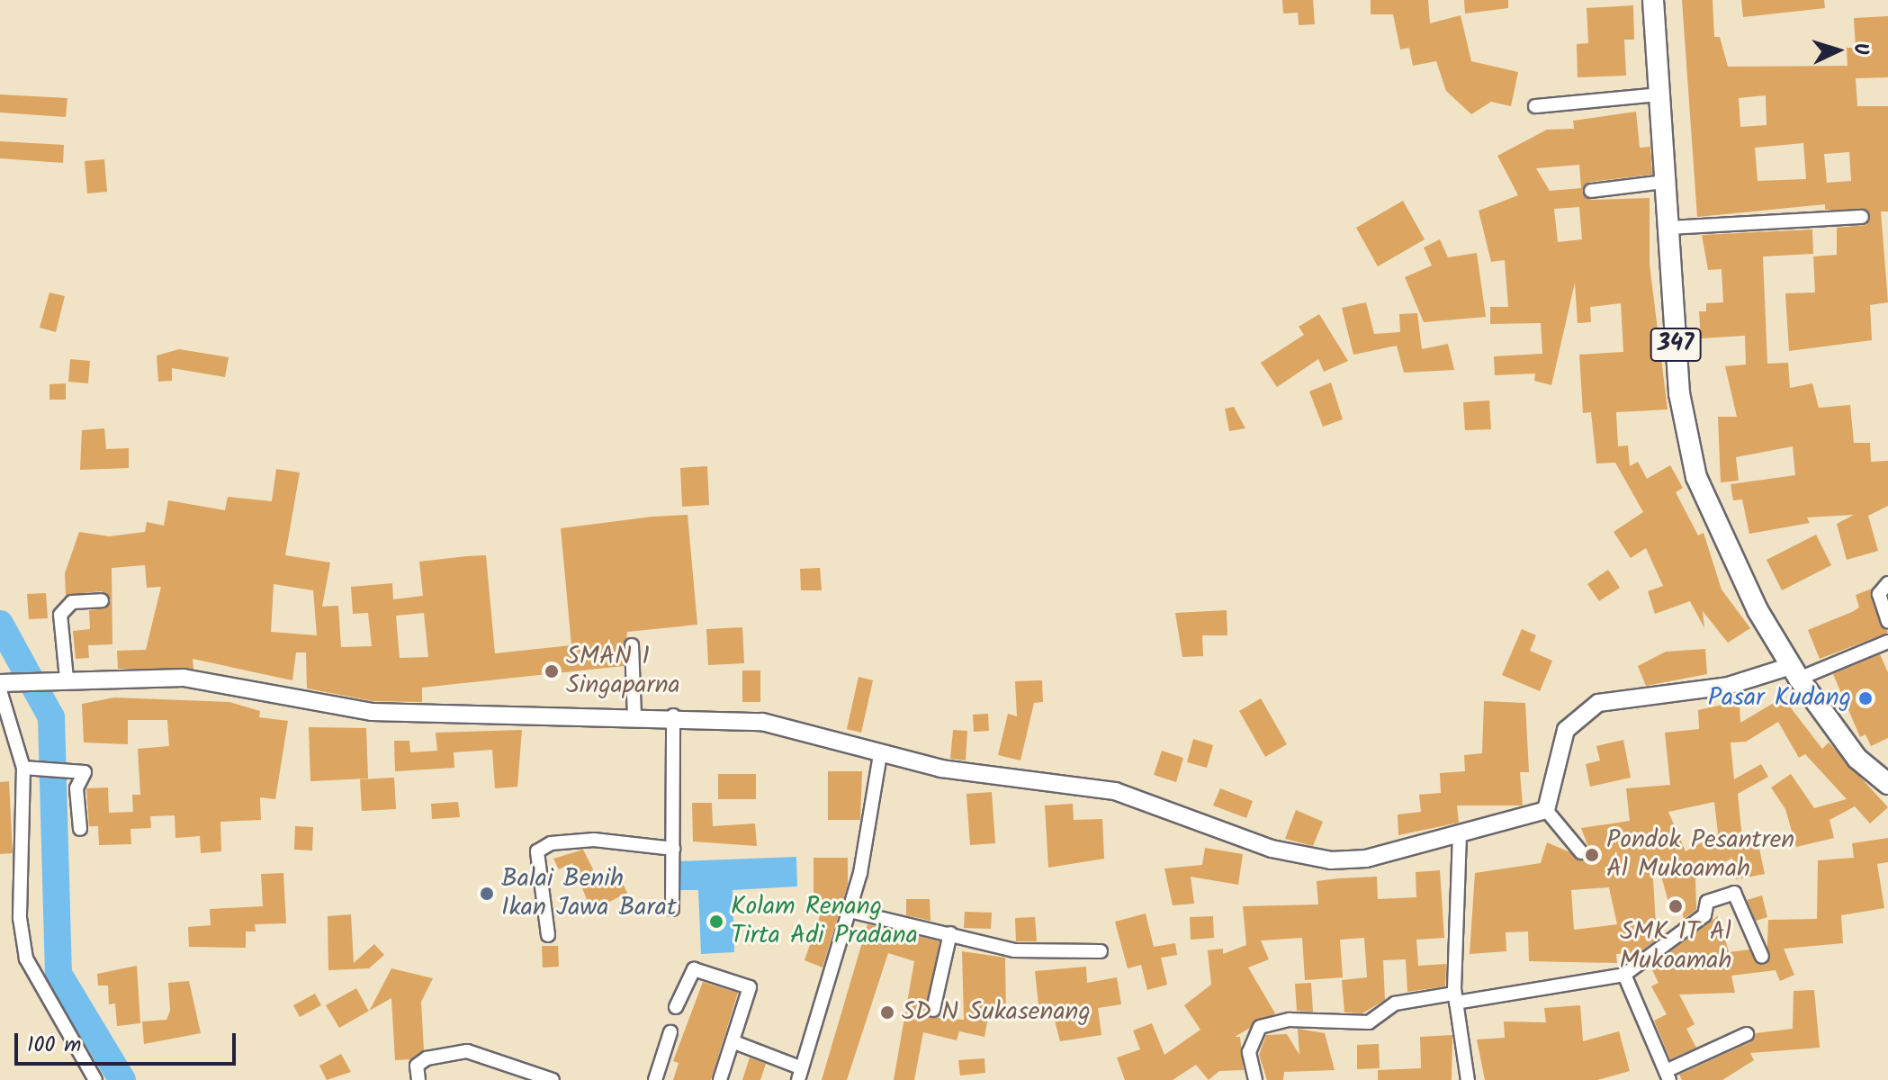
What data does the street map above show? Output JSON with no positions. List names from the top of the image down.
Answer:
{
  "streets": {
    "main road": ["347"]
  },
  "places": [
    "SMAN 1 Singaparna",
    "Pasar Kudang",
    "Pondok Pesantren Al Mukoamah",
    "Balai Benih Ikan Jawa Barat",
    "SMK IT Al Mukoamah",
    "Kolam Renang Tirta Adi Pradana",
    "SD N Sukasenang"
  ],
  "scale_bar": "100 m",
  "north": "right"
}
